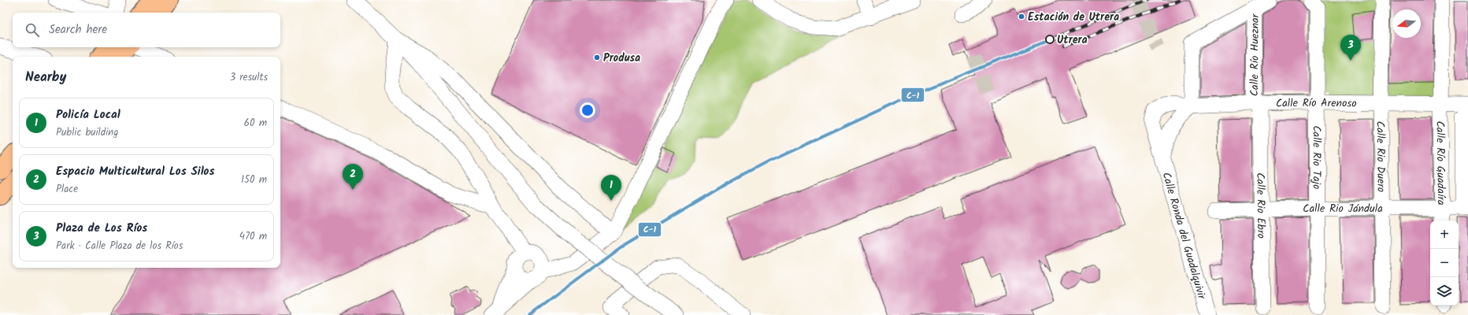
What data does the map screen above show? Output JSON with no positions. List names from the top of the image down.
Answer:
{
  "streets": {
    "street": [
      "Calle Río Hueznar",
      "Calle Río Arenoso",
      "Calle Rio Duero",
      "Calle Rio Tajo",
      "Calle Río Guadaíra",
      "Calle Rio Ebro",
      "Calle Rio Jándula",
      "Calle Ronda del Guadalquivir"
    ]
  },
  "crossings": [
    ["Calle Río Hueznar", "Calle Río Arenoso"],
    ["Calle Río Hueznar", "Calle Rio Ebro"],
    ["Calle Río Arenoso", "Calle Rio Duero"],
    ["Calle Río Arenoso", "Calle Rio Tajo"],
    ["Calle Río Arenoso", "Calle Río Guadaíra"],
    ["Calle Río Arenoso", "Calle Rio Ebro"],
    ["Calle Río Arenoso", "Calle Ronda del Guadalquivir"],
    ["Calle Rio Duero", "Calle Rio Jándula"],
    ["Calle Rio Tajo", "Calle Rio Jándula"],
    ["Calle Río Guadaíra", "Calle Rio Jándula"],
    ["Calle Rio Ebro", "Calle Rio Jándula"]
  ],
  "places": ["Estación de Utrera", "Utrera", "Produsa"],
  "lines": ["transit line C-1"],
  "north": "left",
  "page": {
    "search": "Search here",
    "pins": ["3", "2", "1"],
    "heading": ["Nearby", "3 results"],
    "list": [
      {
        "mark": "1",
        "name": "Policía Local",
        "note": "Public building",
        "value": "60 m"
      },
      {
        "mark": "2",
        "name": "Espacio Multicultural Los Silos",
        "note": "Place",
        "value": "150 m"
      },
      {
        "mark": "3",
        "name": "Plaza de Los Ríos",
        "note": "Park · Calle Plaza de los Ríos",
        "value": "470 m"
      }
    ],
    "map_buttons": ["+", "−"]
  }
}
